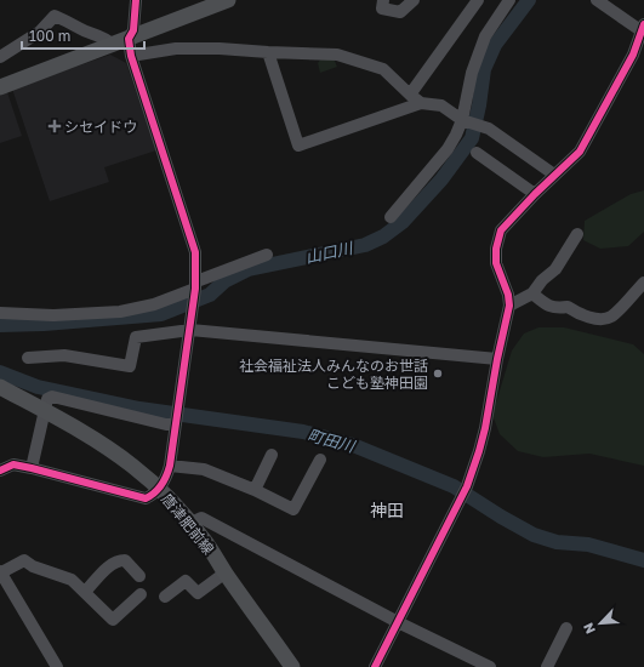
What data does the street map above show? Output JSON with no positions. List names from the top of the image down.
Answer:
{
  "streets": {
    "main road": ["唐津肥前線"]
  },
  "districts": ["神田"],
  "water": ["山口川", "町田川"],
  "places": {
    "health": ["シセイドウ"],
    "other": ["社会福祉法人みんなのお世話 こども塾神田園"]
  },
  "scale_bar": "100 m",
  "north": "bottom left"
}
